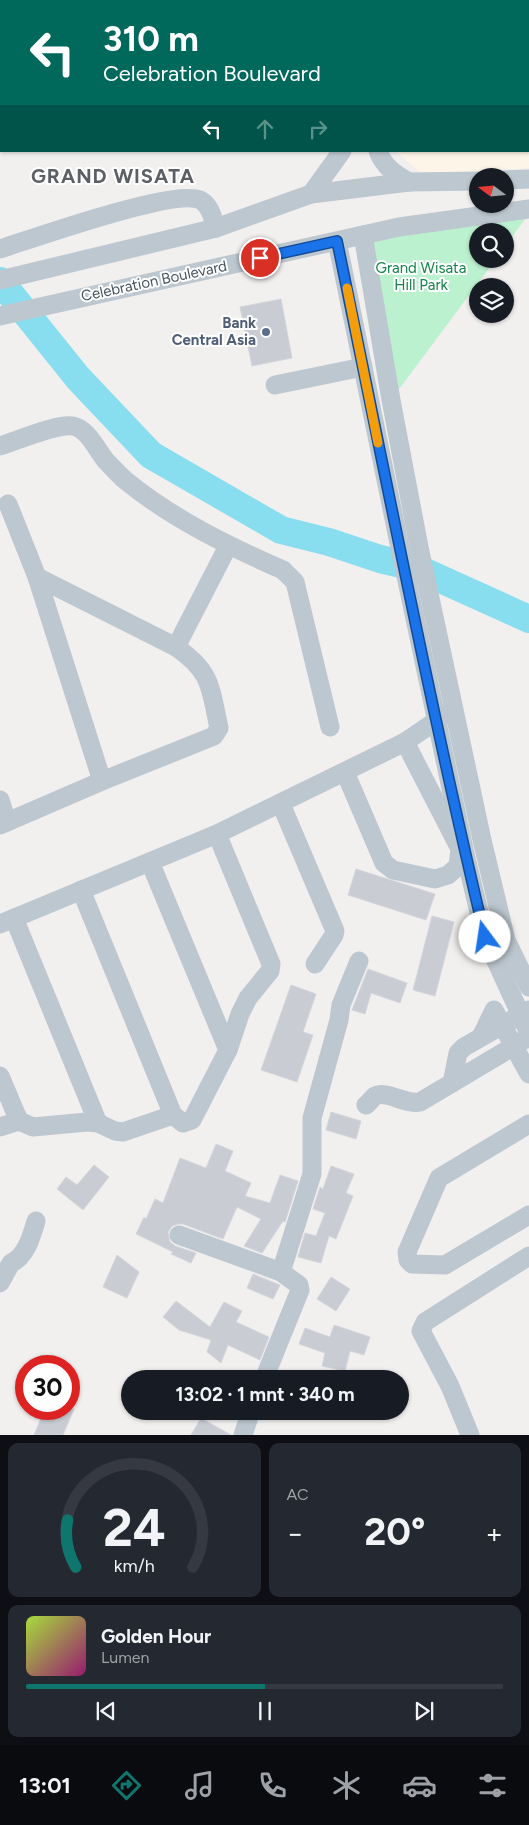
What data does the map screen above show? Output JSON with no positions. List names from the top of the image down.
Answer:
{
  "streets": {
    "street": ["Celebration Boulevard"]
  },
  "districts": ["GRAND WISATA"],
  "parks": ["Grand Wisata Hill Park"],
  "places": ["Bank Central Asia"],
  "north": "left",
  "page": {
    "turn": ["310 m", "Celebration Boulevard"],
    "limit": "30",
    "trip": "13:02 · 1 mnt · 340 m",
    "tile": "AC",
    "heat": ["−", "20°", "+"],
    "song": ["Golden Hour", "Lumen"],
    "tabs": "13:01",
    "gauge": ["24", "km/h"]
  }
}
